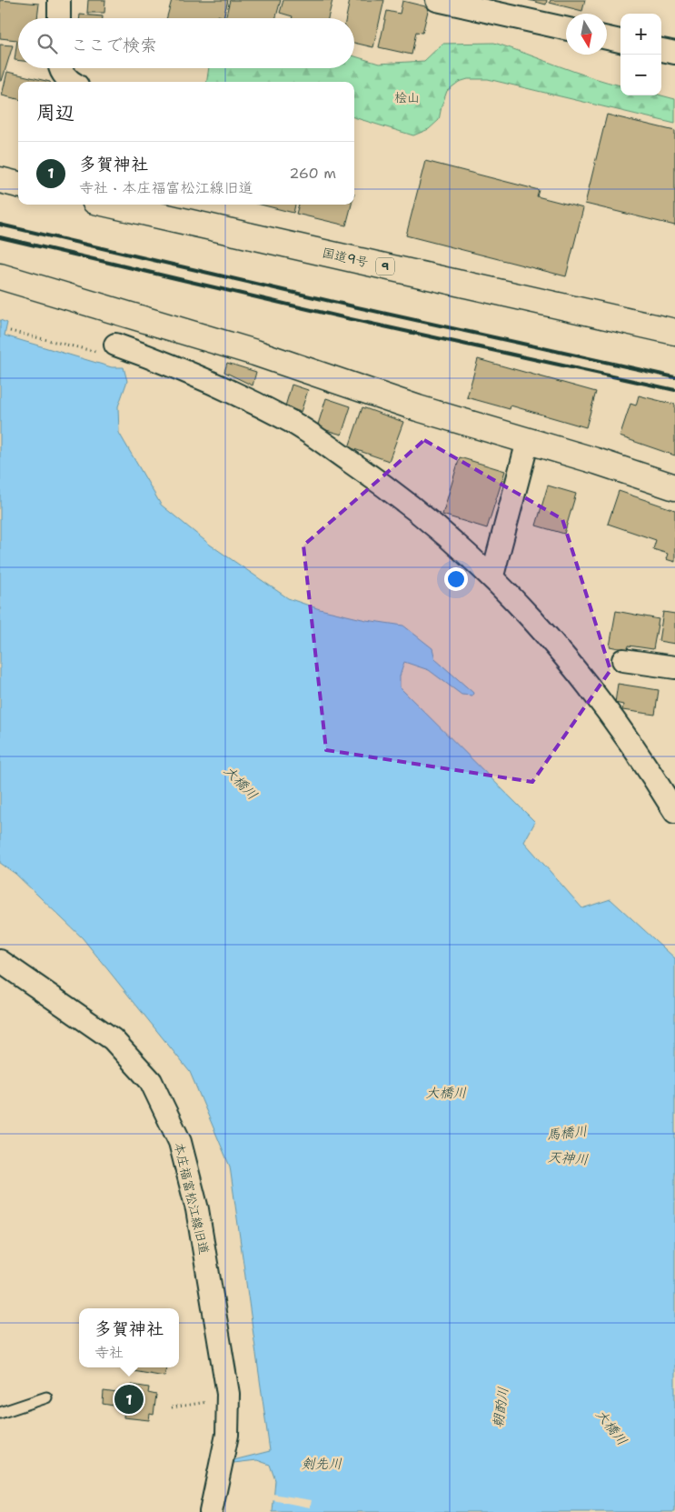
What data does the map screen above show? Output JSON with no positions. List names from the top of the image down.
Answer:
{
  "streets": {
    "main road": ["国道9号", "9"],
    "street": ["本庄福富松江線旧道"]
  },
  "water": [
    "大橋川",
    "馬橋川",
    "天神川",
    "朝酌川",
    "剣先川"
  ],
  "parks": ["桧山"],
  "north": "bottom",
  "page": {
    "map_buttons": ["+", "−"],
    "search": "ここで検索",
    "heading": "周辺",
    "list": [
      {
        "mark": "1",
        "name": "多賀神社",
        "note": "寺社 · 本庄福富松江線旧道",
        "value": "260 m"
      }
    ],
    "popup": ["多賀神社", "寺社"],
    "pins": "1"
  }
}
